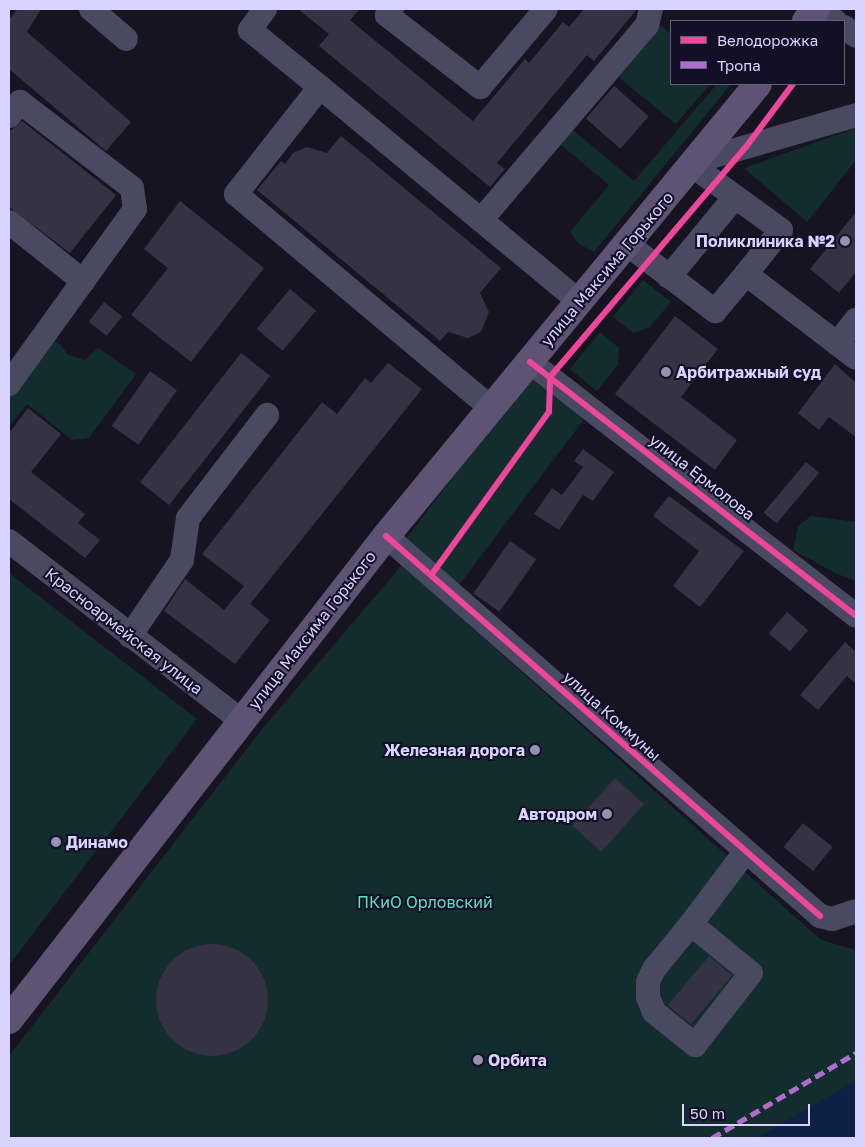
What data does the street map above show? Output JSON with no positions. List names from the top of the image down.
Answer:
{
  "streets": {
    "main road": ["улица Максима Горького"],
    "street": ["улица Ермолова", "Красноармейская улица", "улица Коммуны"]
  },
  "crossings": [
    ["улица Максима Горького", "улица Ермолова"],
    ["улица Максима Горького", "Красноармейская улица"],
    ["улица Максима Горького", "улица Коммуны"]
  ],
  "parks": ["ПКиО Орловский"],
  "places": [
    "Поликлиника №2",
    "Арбитражный суд",
    "Железная дорога",
    "Автодром",
    "Динамо",
    "Орбита"
  ],
  "legend": ["Велодорожка", "Тропа"],
  "scale_bar": "50 m"
}
